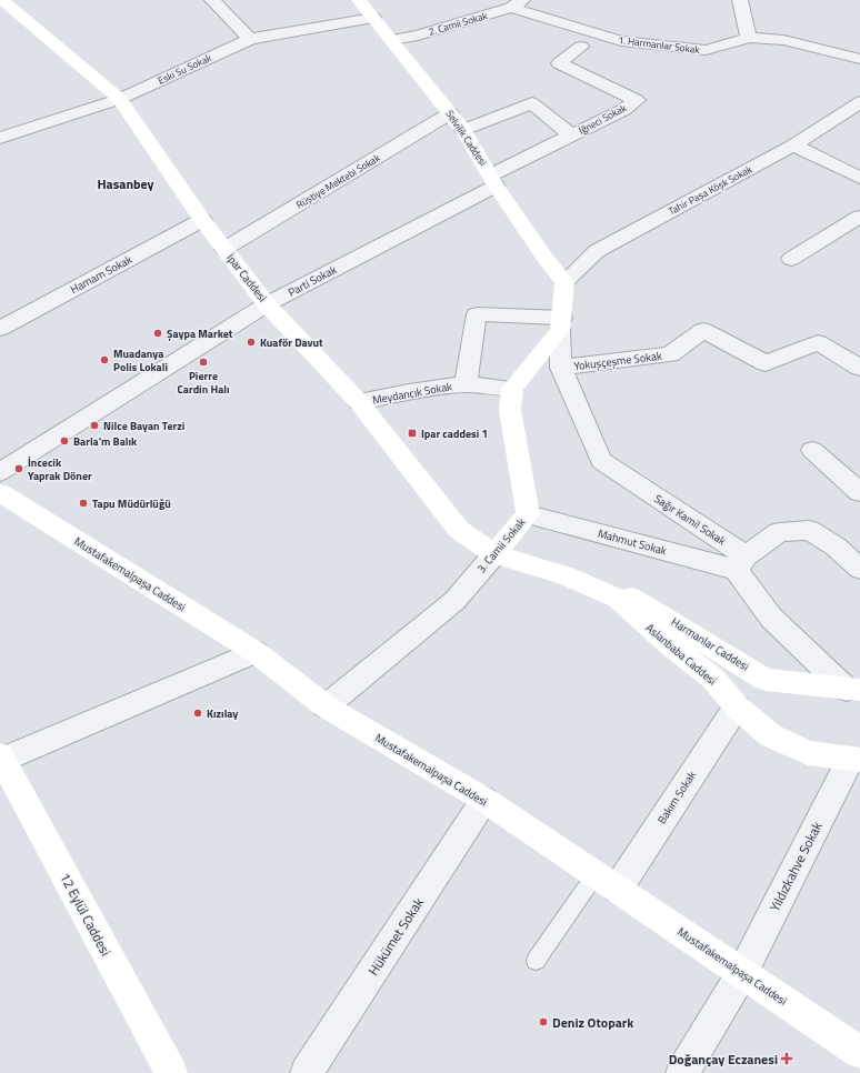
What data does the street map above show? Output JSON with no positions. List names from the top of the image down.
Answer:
{
  "streets": {
    "main road": [
      "Selvilik Caddesi",
      "İpar Caddesi",
      "3. Camii Sokak",
      "Mustafakemalpaşa Caddesi",
      "Harmanlar Caddesi",
      "Aslanbaba Caddesi",
      "12 Eylül Caddesi"
    ],
    "street": [
      "2. Camii Sokak",
      "1. Harmanlar Sokak",
      "Eski Su Sokak",
      "İğneci Sokak",
      "Rüştiye Mektebi Sokak",
      "Tahir Paşa Köşk Sokak",
      "Hamam Sokak",
      "Parti Sokak",
      "Yokuşçeşme Sokak",
      "Meydancık Sokak",
      "Sağır Kamil Sokak",
      "Mahmut Sokak",
      "Bakım Sokak",
      "Yıldızkahve Sokak",
      "Hükümet Sokak"
    ]
  },
  "crossings": [
    ["2. Camii Sokak", "1. Harmanlar Sokak"],
    ["2. Camii Sokak", "Selvilik Caddesi"],
    ["Eski Su Sokak", "Selvilik Caddesi"],
    ["Eski Su Sokak", "İpar Caddesi"],
    ["İğneci Sokak", "Selvilik Caddesi"],
    ["İğneci Sokak", "Parti Sokak"],
    ["Selvilik Caddesi", "Rüştiye Mektebi Sokak"],
    ["Selvilik Caddesi", "Tahir Paşa Köşk Sokak"],
    ["Selvilik Caddesi", "Parti Sokak"],
    ["Rüştiye Mektebi Sokak", "İpar Caddesi"],
    ["Hamam Sokak", "İpar Caddesi"],
    ["İpar Caddesi", "Parti Sokak"],
    ["İpar Caddesi", "Meydancık Sokak"],
    ["İpar Caddesi", "3. Camii Sokak"],
    ["İpar Caddesi", "Aslanbaba Caddesi"],
    ["Yokuşçeşme Sokak", "Sağır Kamil Sokak"],
    ["Meydancık Sokak", "Sağır Kamil Sokak"],
    ["Meydancık Sokak", "3. Camii Sokak"],
    ["Sağır Kamil Sokak", "Mahmut Sokak"],
    ["Sağır Kamil Sokak", "Harmanlar Caddesi"],
    ["Mahmut Sokak", "3. Camii Sokak"],
    ["3. Camii Sokak", "Mustafakemalpaşa Caddesi"],
    ["3. Camii Sokak", "Aslanbaba Caddesi"],
    ["Mustafakemalpaşa Caddesi", "Bakım Sokak"],
    ["Mustafakemalpaşa Caddesi", "Yıldızkahve Sokak"],
    ["Mustafakemalpaşa Caddesi", "Hükümet Sokak"],
    ["Harmanlar Caddesi", "Aslanbaba Caddesi"],
    ["Aslanbaba Caddesi", "Bakım Sokak"],
    ["Aslanbaba Caddesi", "Yıldızkahve Sokak"]
  ],
  "districts": ["Hasanbey"],
  "places": {
    "other": [
      "Şaypa Market",
      "Kuaför Davut",
      "Muadanya Polis Lokali",
      "Pierre Cardin Halı",
      "Nilce Bayan Terzi",
      "Barla'm Balık",
      "İncecik Yaprak Döner",
      "Tapu Müdürlüğü",
      "Kızılay",
      "Deniz Otopark"
    ],
    "transit": ["Ipar caddesi 1"],
    "health": ["Doğançay Eczanesi"]
  }
}
